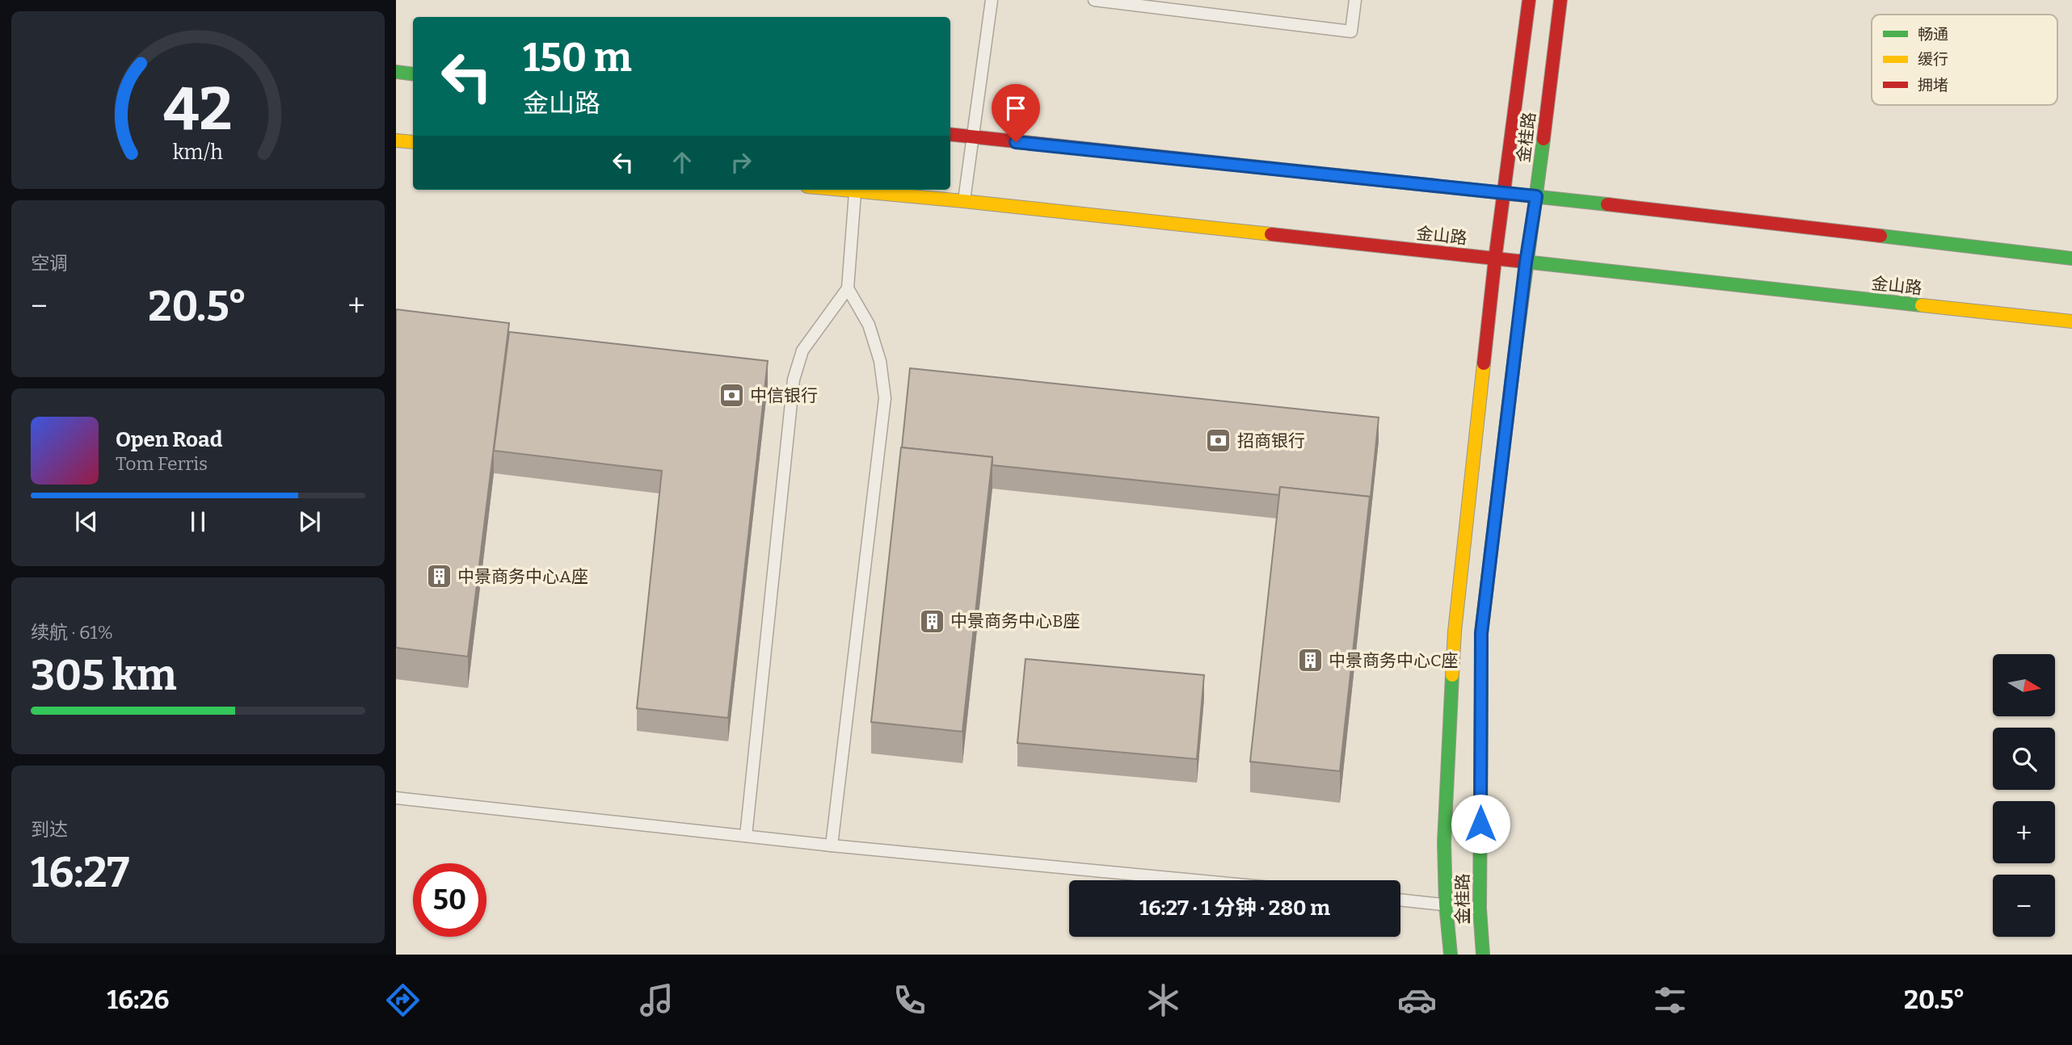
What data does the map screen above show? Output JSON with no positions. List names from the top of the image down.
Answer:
{
  "streets": {
    "main road": ["金桂路", "金山路"]
  },
  "crossings": [
    ["金桂路", "金山路"]
  ],
  "places": {
    "bank": ["中信银行", "招商银行"],
    "building": ["中景商务中心A座", "中景商务中心B座", "中景商务中心C座"]
  },
  "legend": ["畅通", "缓行", "拥堵"],
  "north": "right",
  "page": {
    "turn": ["150 m", "金山路"],
    "tile": [
      "空调",
      ["续航 · 61%", "305 km"],
      ["到达", "16:27"]
    ],
    "heat": ["−", "20.5°", "+"],
    "song": ["Open Road", "Tom Ferris"],
    "map_buttons": ["+", "−"],
    "limit": "50",
    "trip": "16:27 · 1 分钟 · 280 m",
    "tabs": ["16:26", "20.5°"],
    "gauge": ["42", "km/h"]
  }
}
